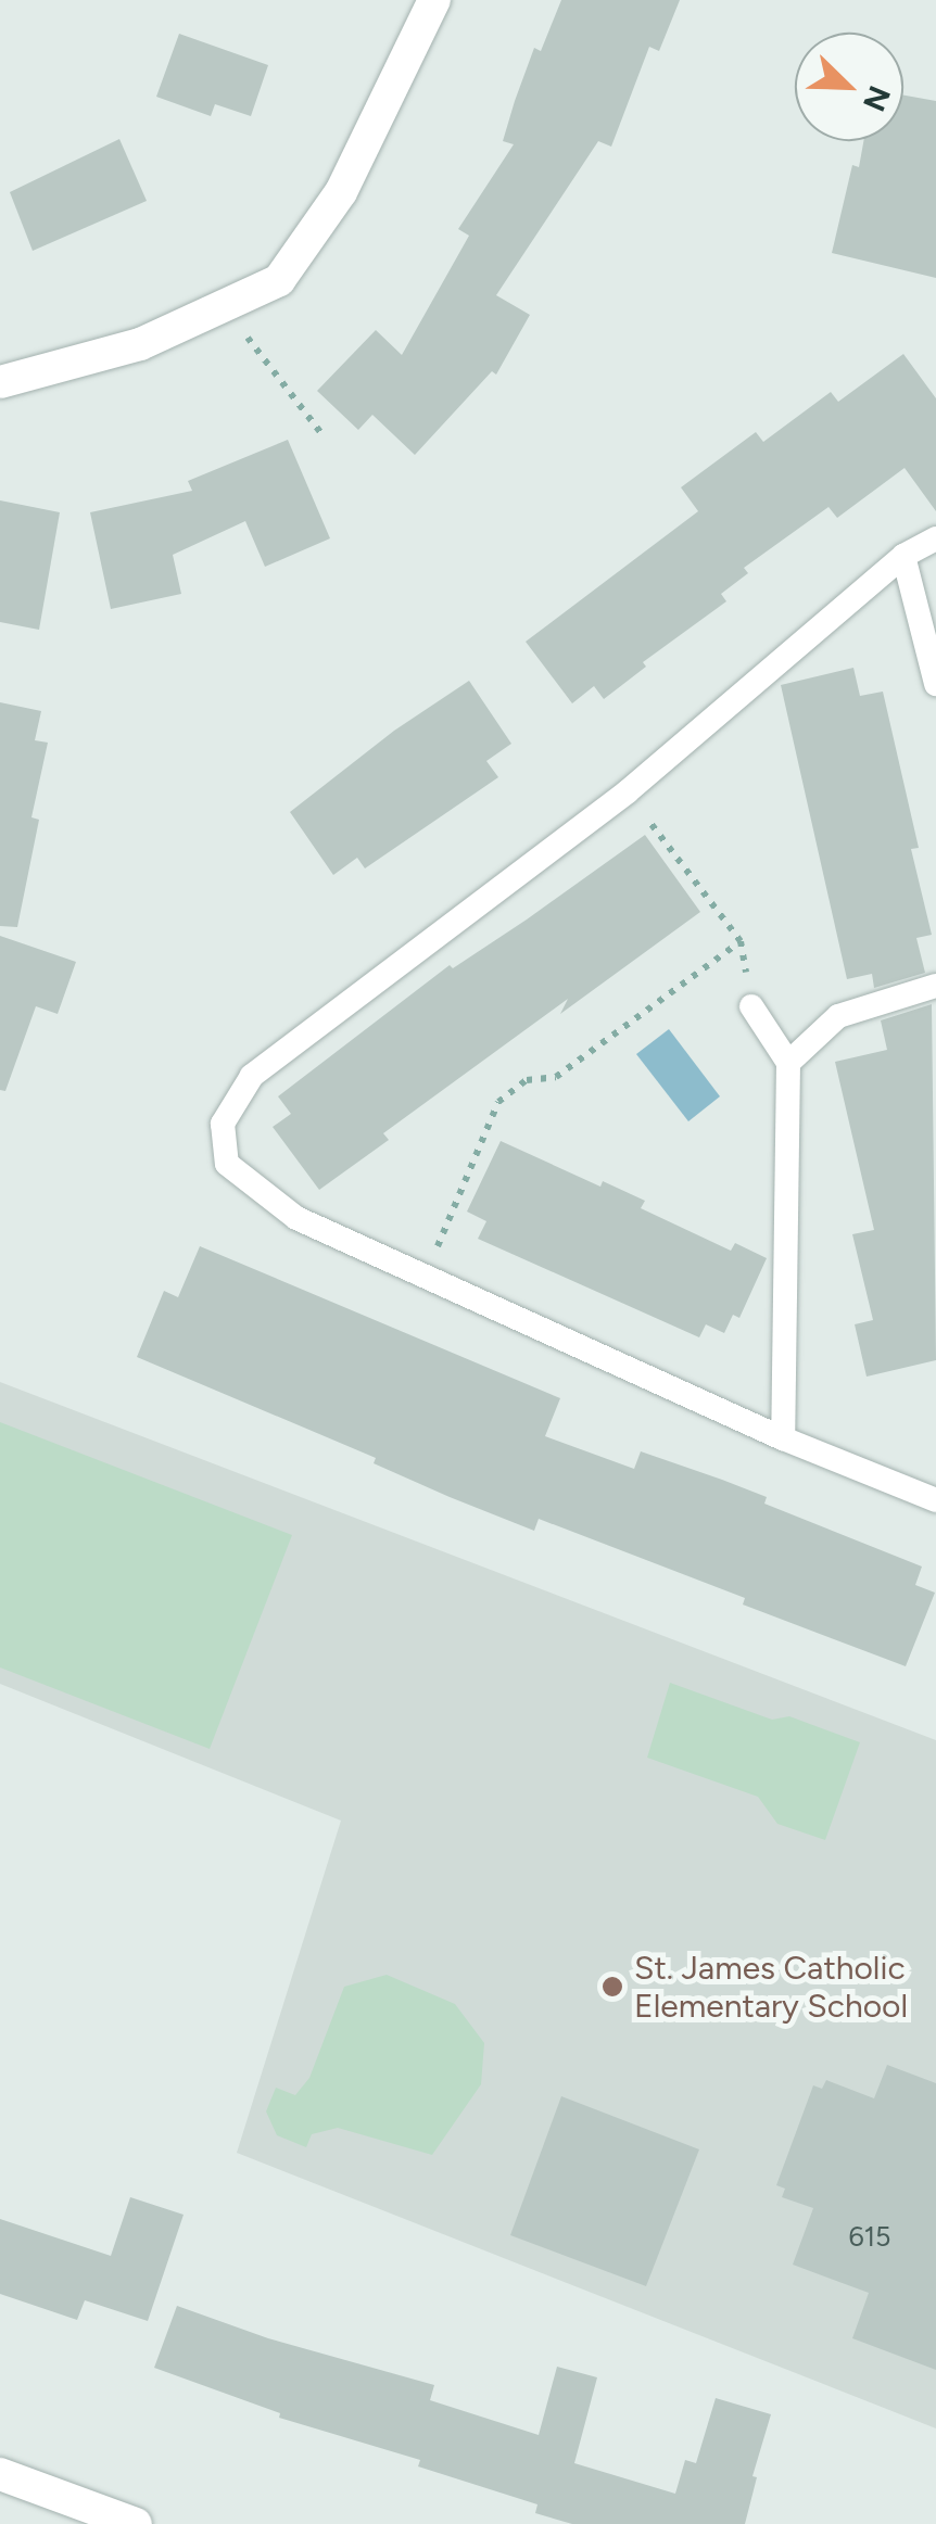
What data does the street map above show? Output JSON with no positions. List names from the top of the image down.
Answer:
{
  "places": ["St. James Catholic Elementary School"],
  "house_numbers": ["615"],
  "north": "bottom right"
}
